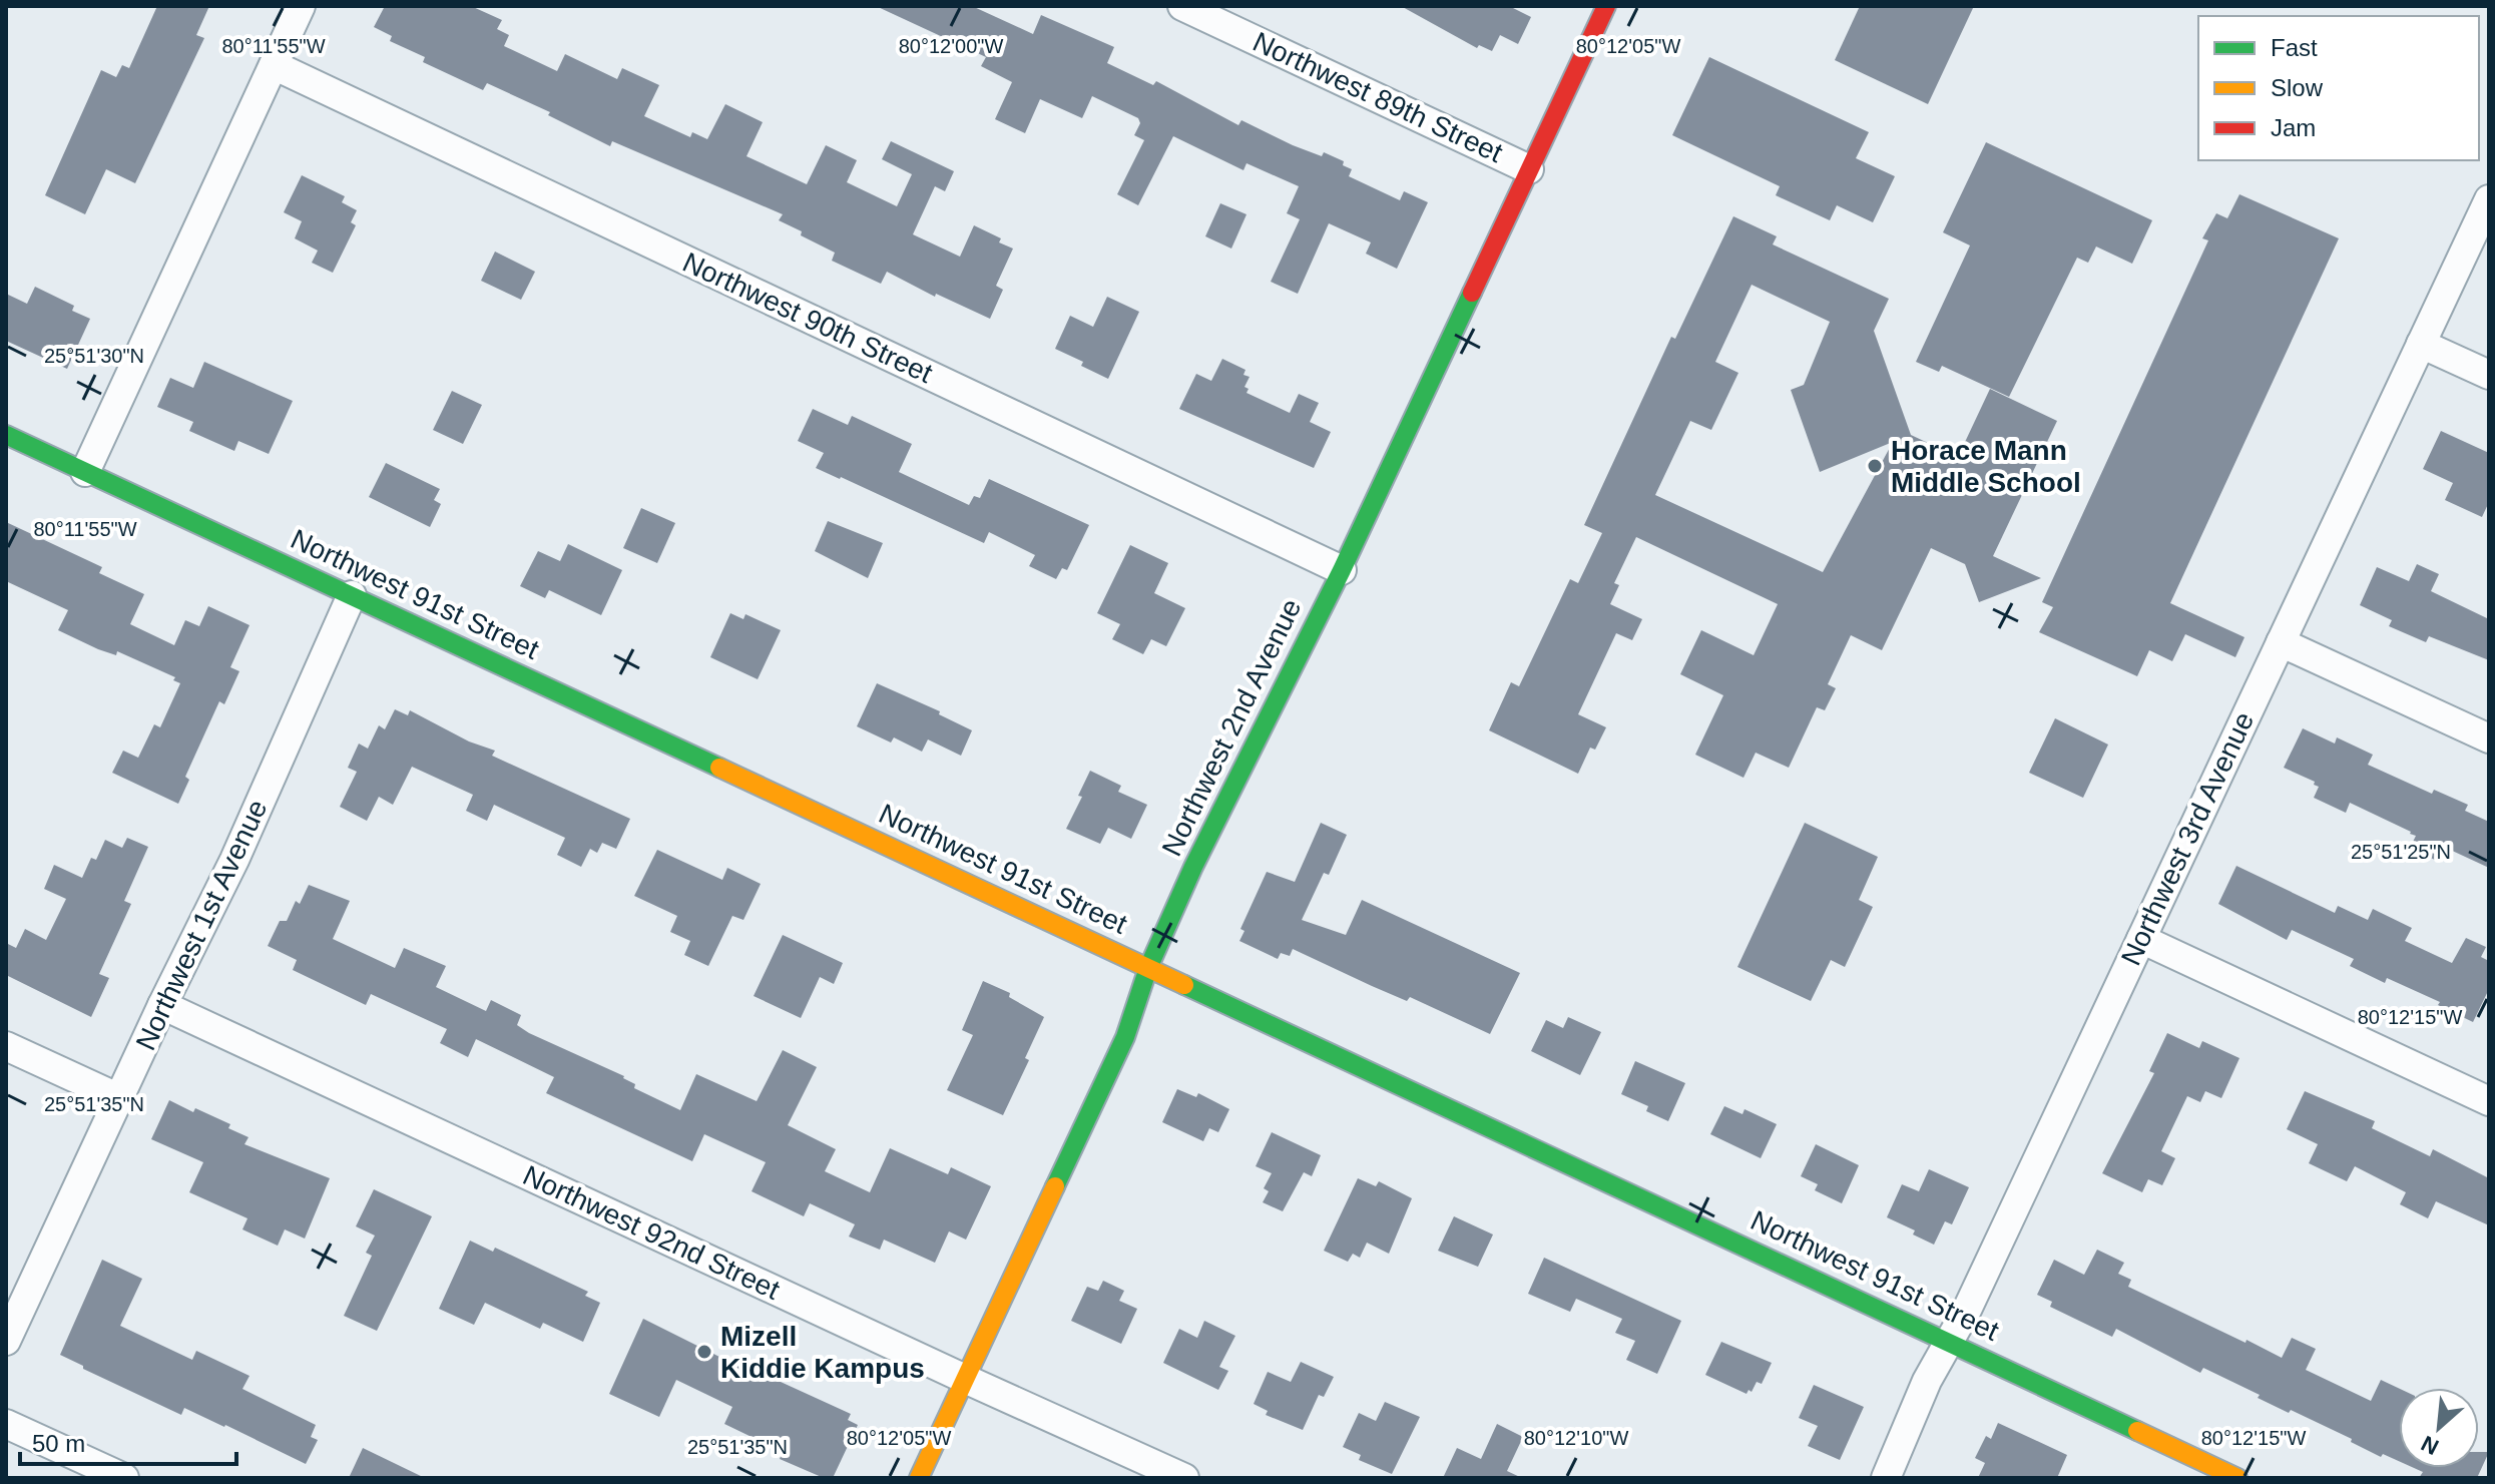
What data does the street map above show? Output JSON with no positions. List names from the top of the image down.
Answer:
{
  "streets": {
    "street": [
      "Northwest 89th Street",
      "Northwest 90th Street",
      "Northwest 91st Street",
      "Northwest 2nd Avenue",
      "Northwest 3rd Avenue",
      "Northwest 1st Avenue",
      "Northwest 92nd Street"
    ]
  },
  "crossings": [
    ["Northwest 89th Street", "Northwest 2nd Avenue"],
    ["Northwest 90th Street", "Northwest 2nd Avenue"],
    ["Northwest 91st Street", "Northwest 2nd Avenue"],
    ["Northwest 91st Street", "Northwest 3rd Avenue"],
    ["Northwest 91st Street", "Northwest 1st Avenue"],
    ["Northwest 2nd Avenue", "Northwest 92nd Street"],
    ["Northwest 1st Avenue", "Northwest 92nd Street"]
  ],
  "places": ["Horace Mann Middle School", "Mizell Kiddie Kampus"],
  "legend": ["Fast", "Slow", "Jam"],
  "scale_bar": "50 m",
  "north": "bottom left",
  "coordinates": [
    "80°11'55\"W",
    "80°12'00\"W",
    "80°12'05\"W",
    "25°51'30\"N",
    "25°51'25\"N",
    "80°12'15\"W",
    "25°51'35\"N",
    "80°12'10\"W"
  ]
}
